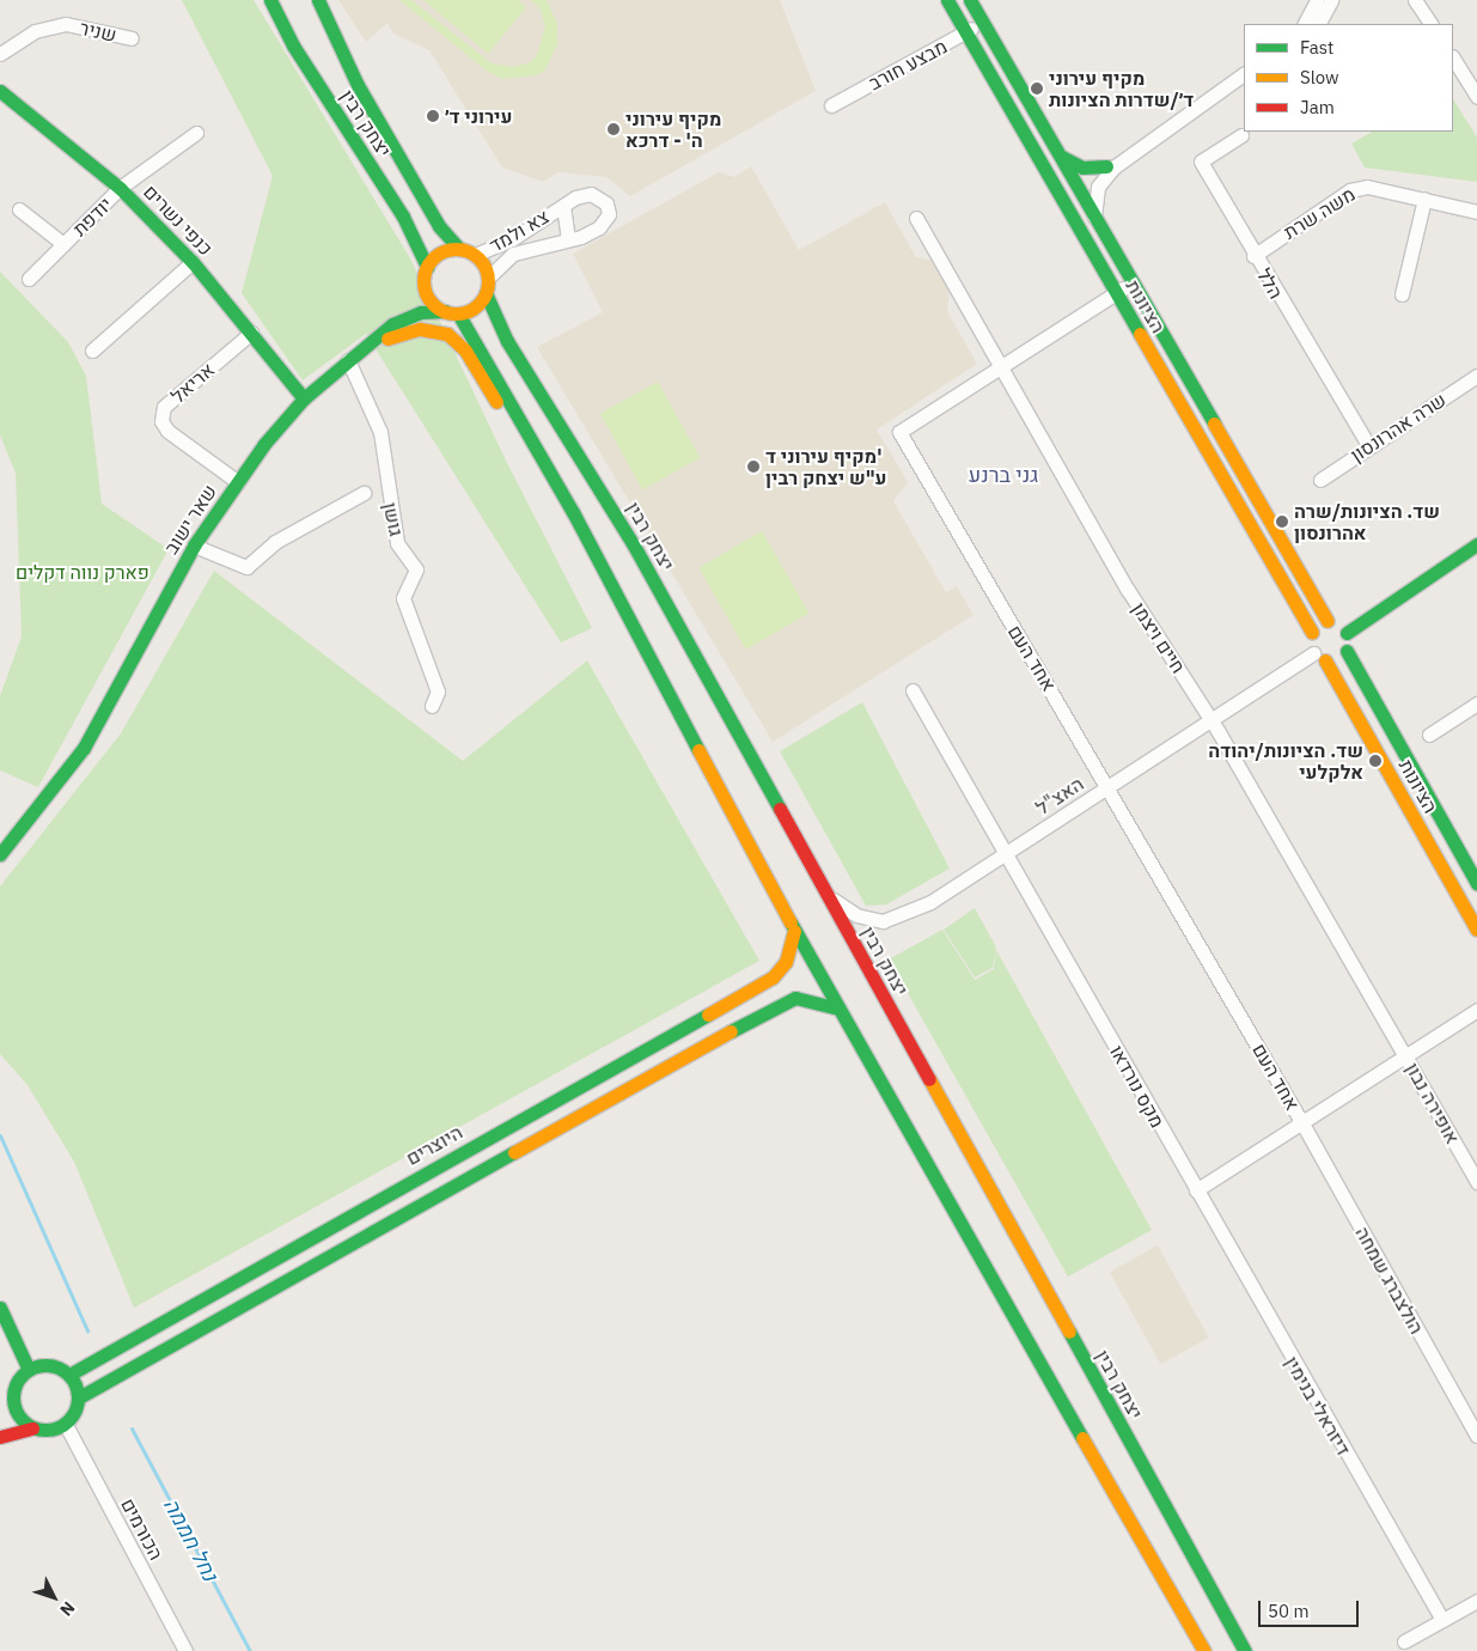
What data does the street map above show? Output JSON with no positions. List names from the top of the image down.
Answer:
{
  "streets": {
    "street": [
      "שניר",
      "מבצע חורב",
      "יצחק רבין",
      "משה שרת",
      "יודפת",
      "כנפי נשרים",
      "צא ולמד",
      "הלל",
      "הציונות",
      "אריאל",
      "שרה אהרונסון",
      "שאר ישוב",
      "גושן",
      "חיים ויצמן",
      "אחד העם",
      "האצ\"ל",
      "מקס נורדאו",
      "אופירה נבון",
      "היוצרים",
      "הולצברג שמחה",
      "דיזראלי בנימין",
      "הכורמים"
    ]
  },
  "crossings": [
    ["מבצע חורב", "הציונות"],
    ["יצחק רבין", "צא ולמד"],
    ["יצחק רבין", "שאר ישוב"],
    ["יצחק רבין", "האצ\"ל"],
    ["משה שרת", "הלל"],
    ["יודפת", "כנפי נשרים"],
    ["כנפי נשרים", "אריאל"],
    ["כנפי נשרים", "שאר ישוב"],
    ["צא ולמד", "שאר ישוב"],
    ["הלל", "שרה אהרונסון"],
    ["הציונות", "אחד העם"],
    ["הציונות", "האצ\"ל"],
    ["אריאל", "שאר ישוב"],
    ["שאר ישוב", "גושן"],
    ["חיים ויצמן", "אחד העם"],
    ["חיים ויצמן", "האצ\"ל"],
    ["חיים ויצמן", "אופירה נבון"],
    ["אחד העם", "האצ\"ל"],
    ["אחד העם", "הולצברג שמחה"],
    ["האצ\"ל", "מקס נורדאו"],
    ["מקס נורדאו", "דיזראלי בנימין"],
    ["היוצרים", "הכורמים"]
  ],
  "districts": ["גני ברנע"],
  "water": ["נחל חממה"],
  "parks": ["פארק נווה דקלים"],
  "places": [
    "מקיף עירוני ד׳/שדרות הציונות",
    "עירוני ד׳",
    "מקיף עירוני ה' - דרכא",
    "מקיף עירוני ד' ע\"ש יצחק רבין",
    "שד. הציונות/שרה אהרונסון",
    "שד. הציונות/יהודה אלקלעי"
  ],
  "legend": ["Fast", "Slow", "Jam"],
  "scale_bar": "50 m",
  "north": "bottom right"
}
